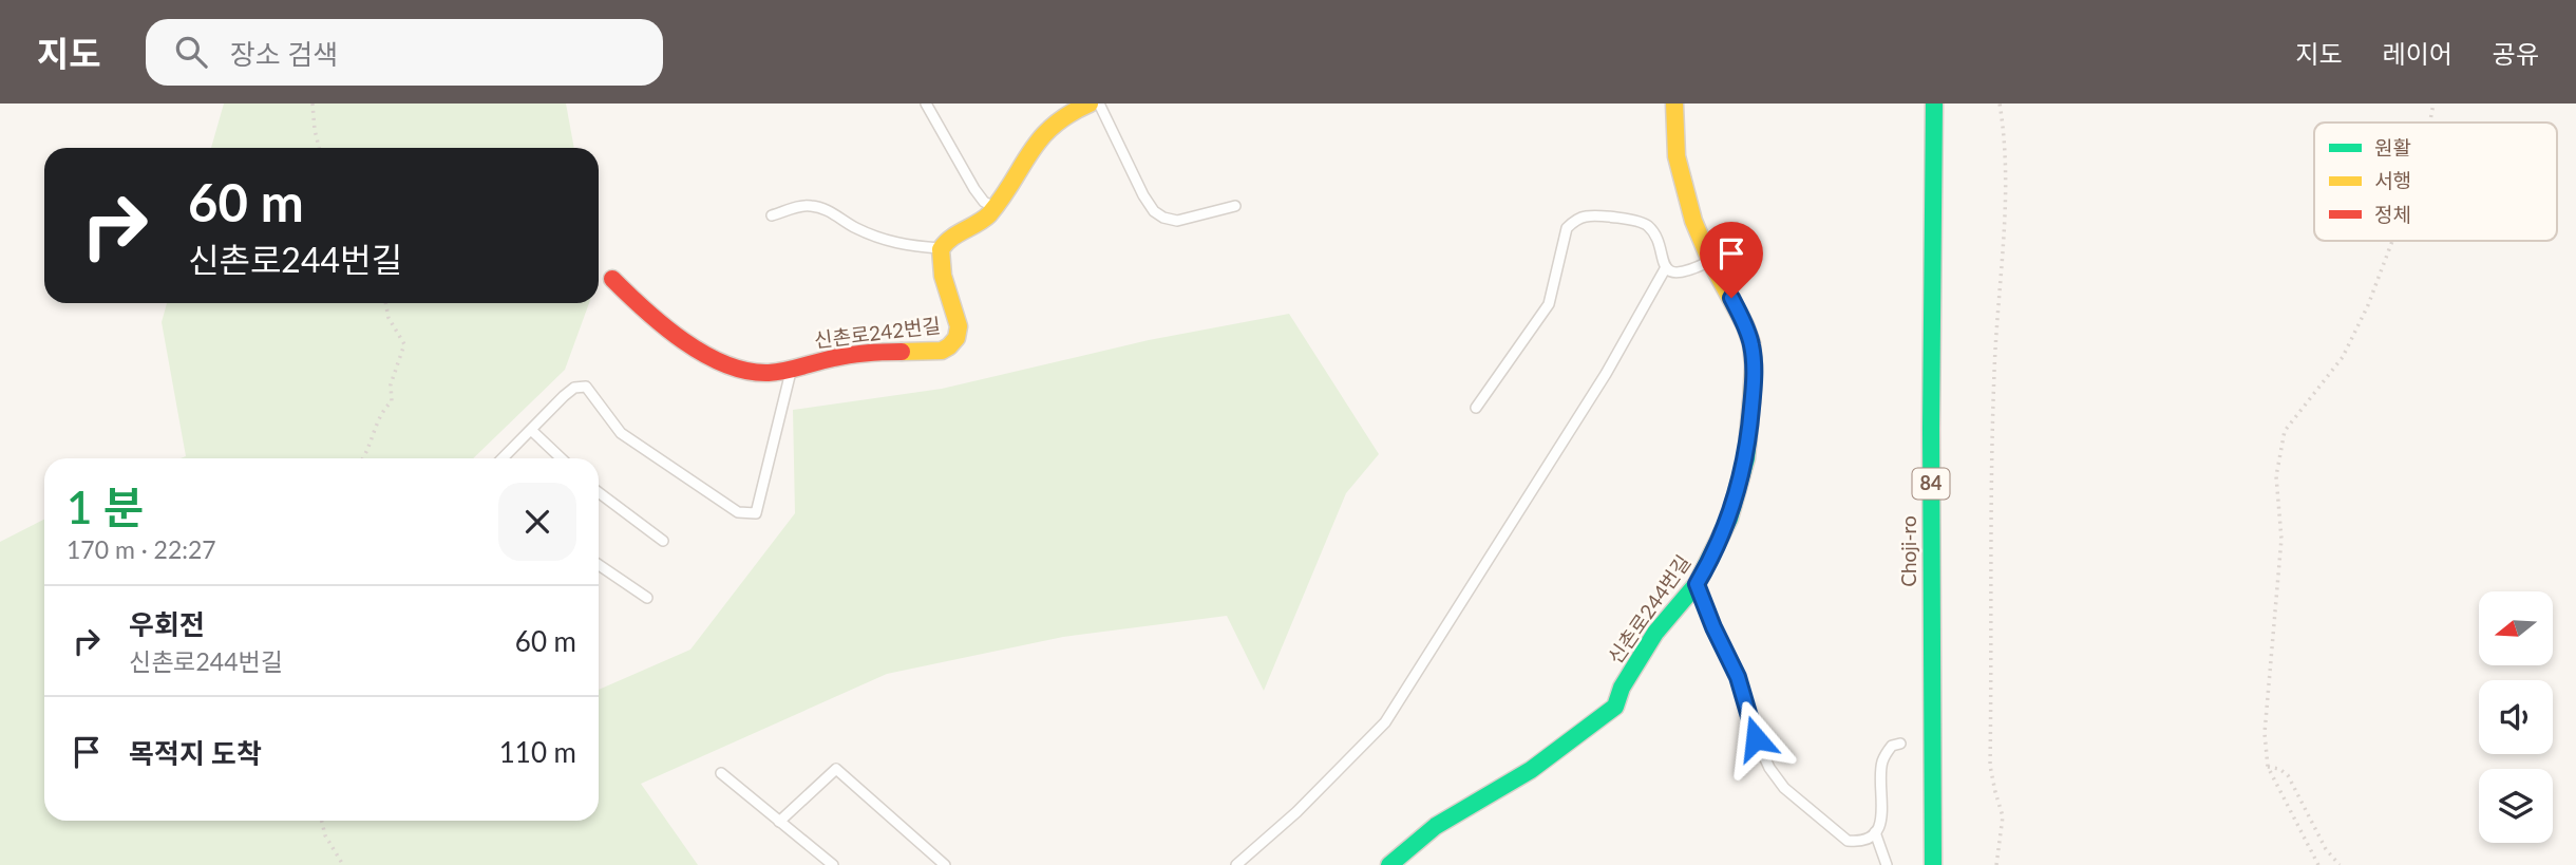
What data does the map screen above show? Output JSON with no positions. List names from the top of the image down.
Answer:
{
  "streets": {
    "street": [
      "신촌로242번길",
      "84",
      "Choji-ro",
      "신촌로244번길"
    ]
  },
  "legend": ["원활", "서행", "정체"],
  "north": "left",
  "page": {
    "header": "지도",
    "search": "장소 검색",
    "nav": ["지도", "레이어", "공유"],
    "turn": ["60 m", "신촌로244번길"],
    "heading": ["1 분", "170 m · 22:27"],
    "list": [
      {
        "name": "우회전",
        "note": "신촌로244번길",
        "value": "60 m"
      },
      {
        "name": "목적지 도착",
        "value": "110 m"
      }
    ]
  }
}
